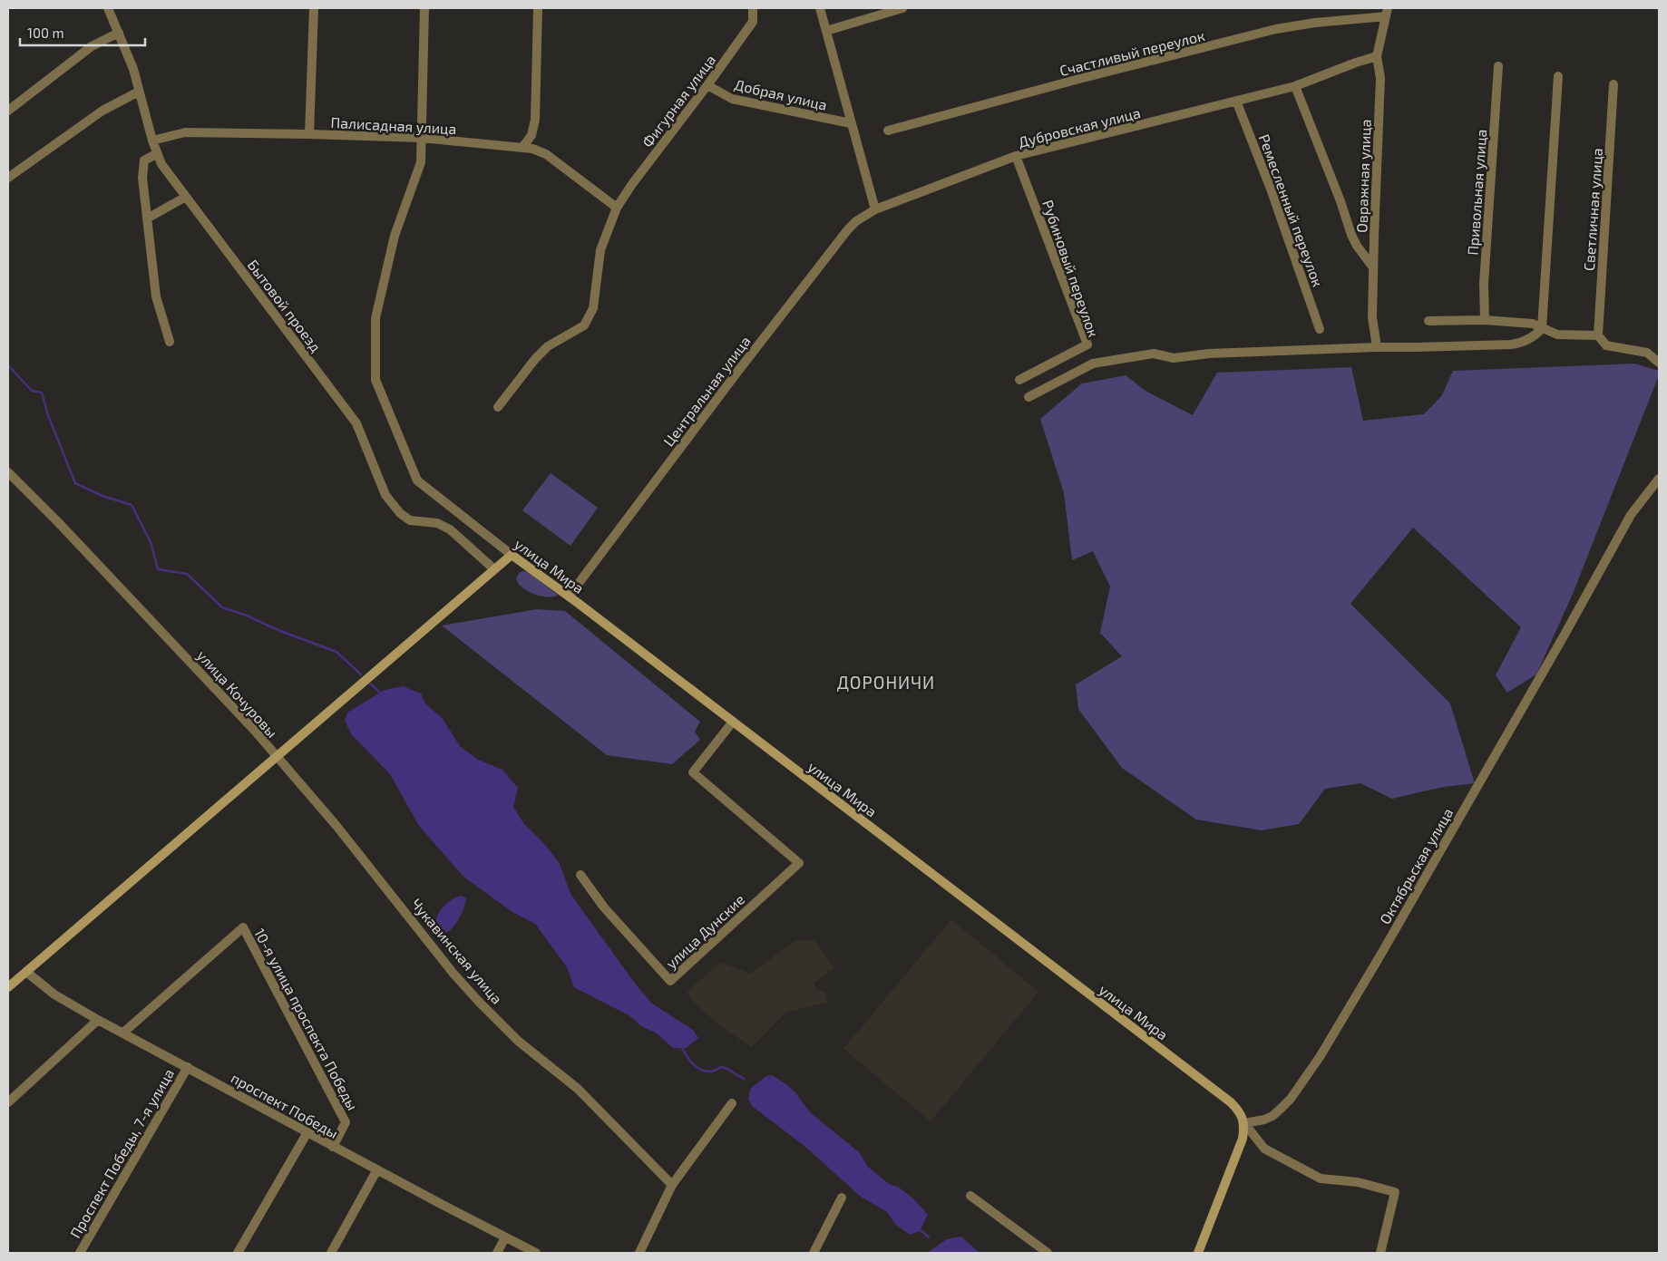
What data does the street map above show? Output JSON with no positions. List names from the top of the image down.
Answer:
{
  "streets": {
    "street": [
      "Счастливый переулок",
      "Добрая улица",
      "Фигурная улица",
      "Палисадная улица",
      "Дубровская улица",
      "Овражная улица",
      "Привольная улица",
      "Светличная улица",
      "Ремесленный переулок",
      "Рубиновый переулок",
      "Бытовой проезд",
      "Центральная улица",
      "улица Мира",
      "улица Кочуровы",
      "Октябрьская улица",
      "улица Дунские",
      "Чукавинская улица",
      "10-я улица проспекта Победы",
      "проспект Победы",
      "Проспект Победы, 7-я улица"
    ]
  },
  "crossings": [
    ["Счастливый переулок", "Овражная улица"],
    ["Добрая улица", "Фигурная улица"],
    ["Фигурная улица", "Палисадная улица"],
    ["Палисадная улица", "Бытовой проезд"],
    ["Палисадная улица", "улица Мира"],
    ["Дубровская улица", "Овражная улица"],
    ["Дубровская улица", "Ремесленный переулок"],
    ["Дубровская улица", "Рубиновый переулок"],
    ["Дубровская улица", "Центральная улица"],
    ["Центральная улица", "улица Мира"],
    ["улица Мира", "Октябрьская улица"],
    ["улица Мира", "улица Дунские"],
    ["улица Кочуровы", "Чукавинская улица"],
    ["улица Кочуровы", "проспект Победы"],
    ["10-я улица проспекта Победы", "проспект Победы"],
    ["проспект Победы", "Проспект Победы, 7-я улица"]
  ],
  "districts": ["ДОРОНИЧИ"],
  "scale_bar": "100 m"
}
